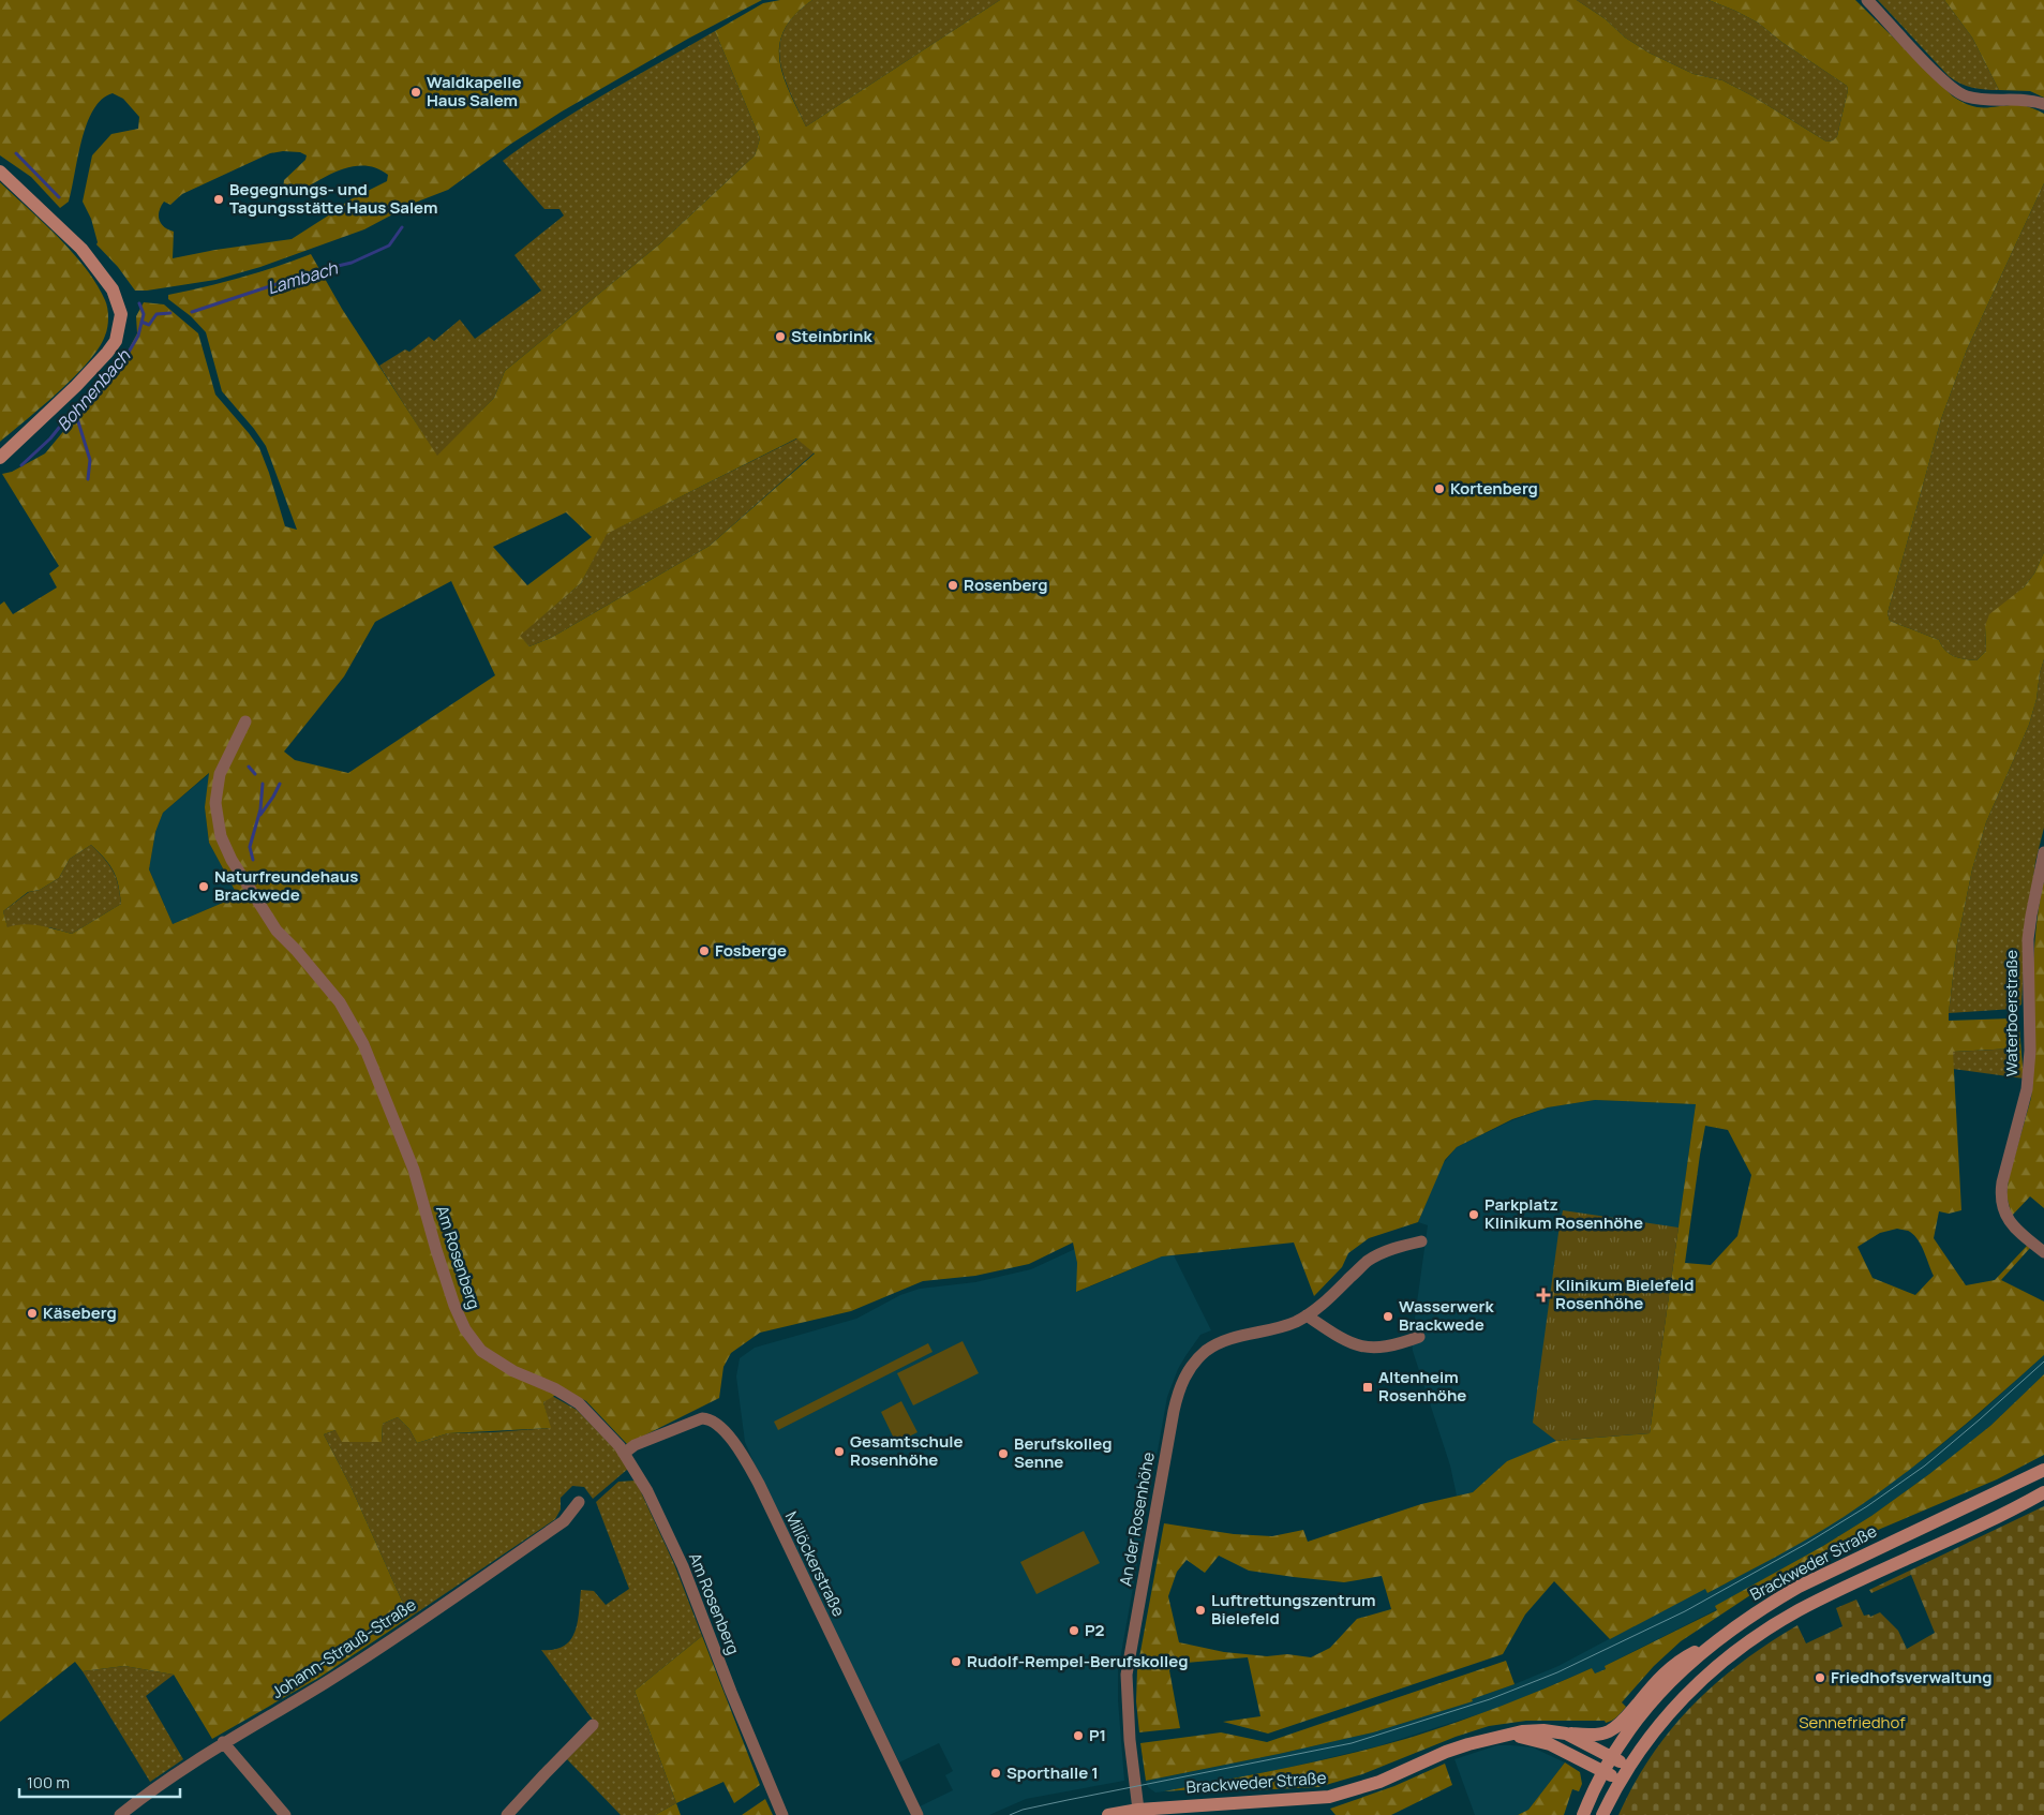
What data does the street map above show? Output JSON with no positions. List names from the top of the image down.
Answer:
{
  "streets": {
    "main road": ["Brackweder Straße"],
    "street": [
      "Waterboerstraße",
      "Am Rosenberg",
      "An der Rosenhöhe",
      "Millöckerstraße",
      "Johann-Strauß-Straße"
    ]
  },
  "crossings": [
    ["Am Rosenberg", "Millöckerstraße"],
    ["An der Rosenhöhe", "Brackweder Straße"]
  ],
  "water": ["Lambach", "Bohnenbach"],
  "parks": ["Sennefriedhof"],
  "places": {
    "other": [
      "Waldkapelle Haus Salem",
      "Begegnungs- und Tagungsstätte Haus Salem",
      "Steinbrink",
      "Kortenberg",
      "Rosenberg",
      "Naturfreundehaus Brackwede",
      "Fosberge",
      "Parkplatz Klinikum Rosenhöhe",
      "Käseberg",
      "Wasserwerk Brackwede",
      "Gesamtschule Rosenhöhe",
      "Berufskolleg Senne",
      "Luftrettungszentrum Bielefeld",
      "P2",
      "Rudolf-Rempel-Berufskolleg",
      "Friedhofsverwaltung",
      "P1",
      "Sporthalle 1"
    ],
    "health": ["Klinikum Bielefeld Rosenhöhe"],
    "transit": ["Altenheim Rosenhöhe"]
  },
  "scale_bar": "100 m"
}
